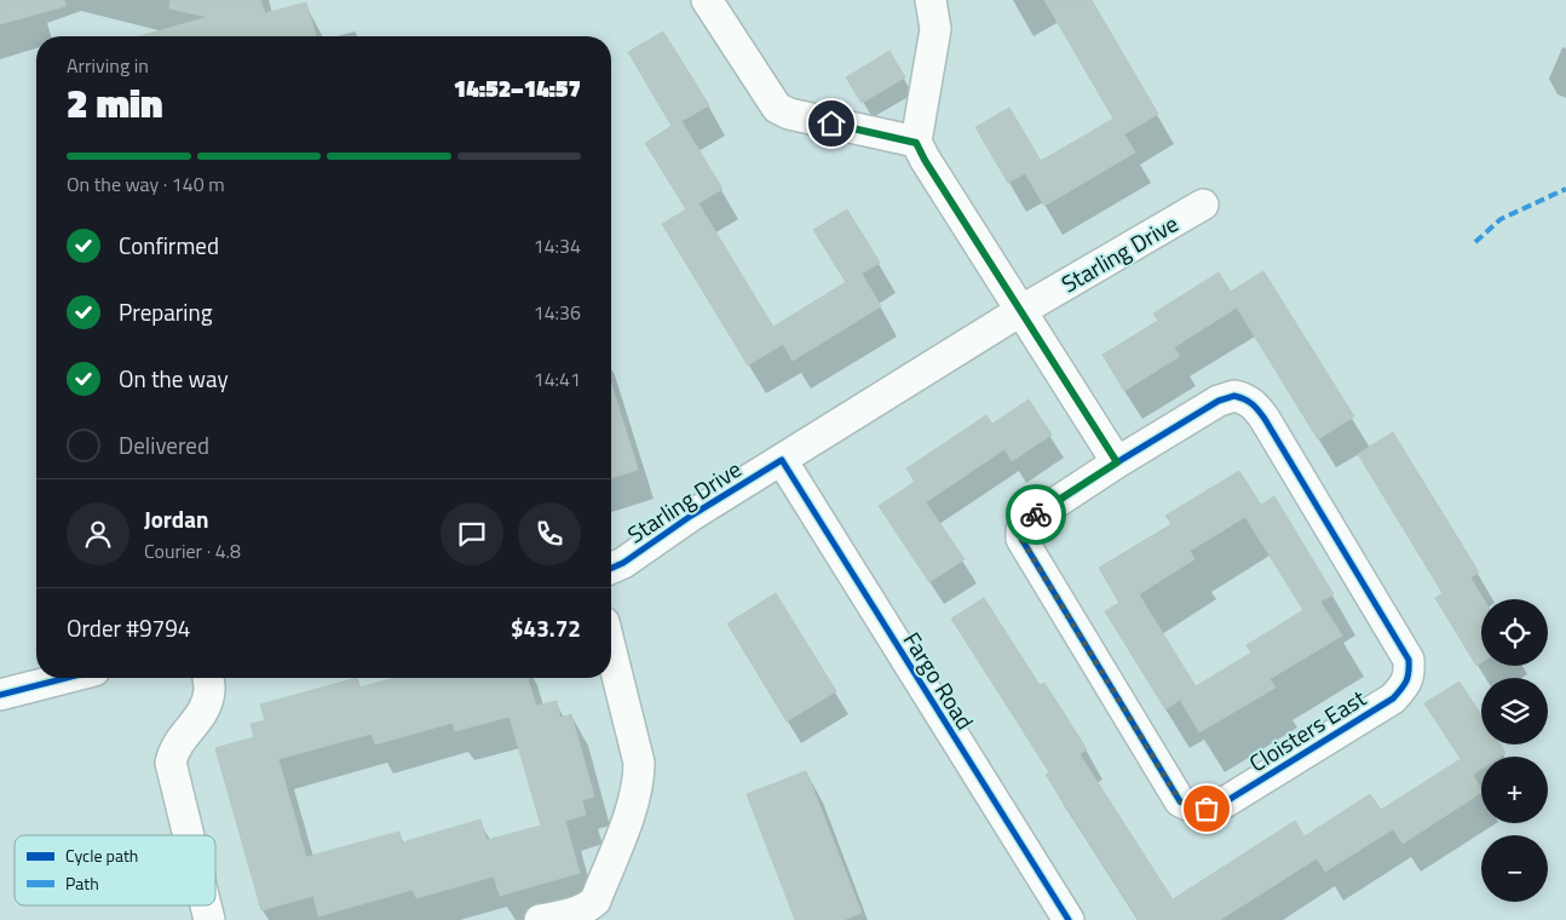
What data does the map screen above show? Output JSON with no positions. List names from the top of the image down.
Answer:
{
  "streets": {
    "street": ["Starling Drive", "Fargo Road", "Cloisters East"]
  },
  "crossings": [
    ["Starling Drive", "Fargo Road"]
  ],
  "legend": ["Cycle path", "Path"],
  "page": {
    "heading": ["2 min", "Arriving in", "14:52–14:57"],
    "panel": [
      "Jordan",
      "Courier · 4.8",
      "Order #9794",
      "$43.72"
    ],
    "bar": "On the way · 140 m",
    "list": [
      ["Confirmed", "14:34"],
      ["Preparing", "14:36"],
      ["On the way", "14:41"],
      "Delivered"
    ],
    "map_buttons": ["+", "−"]
  }
}
